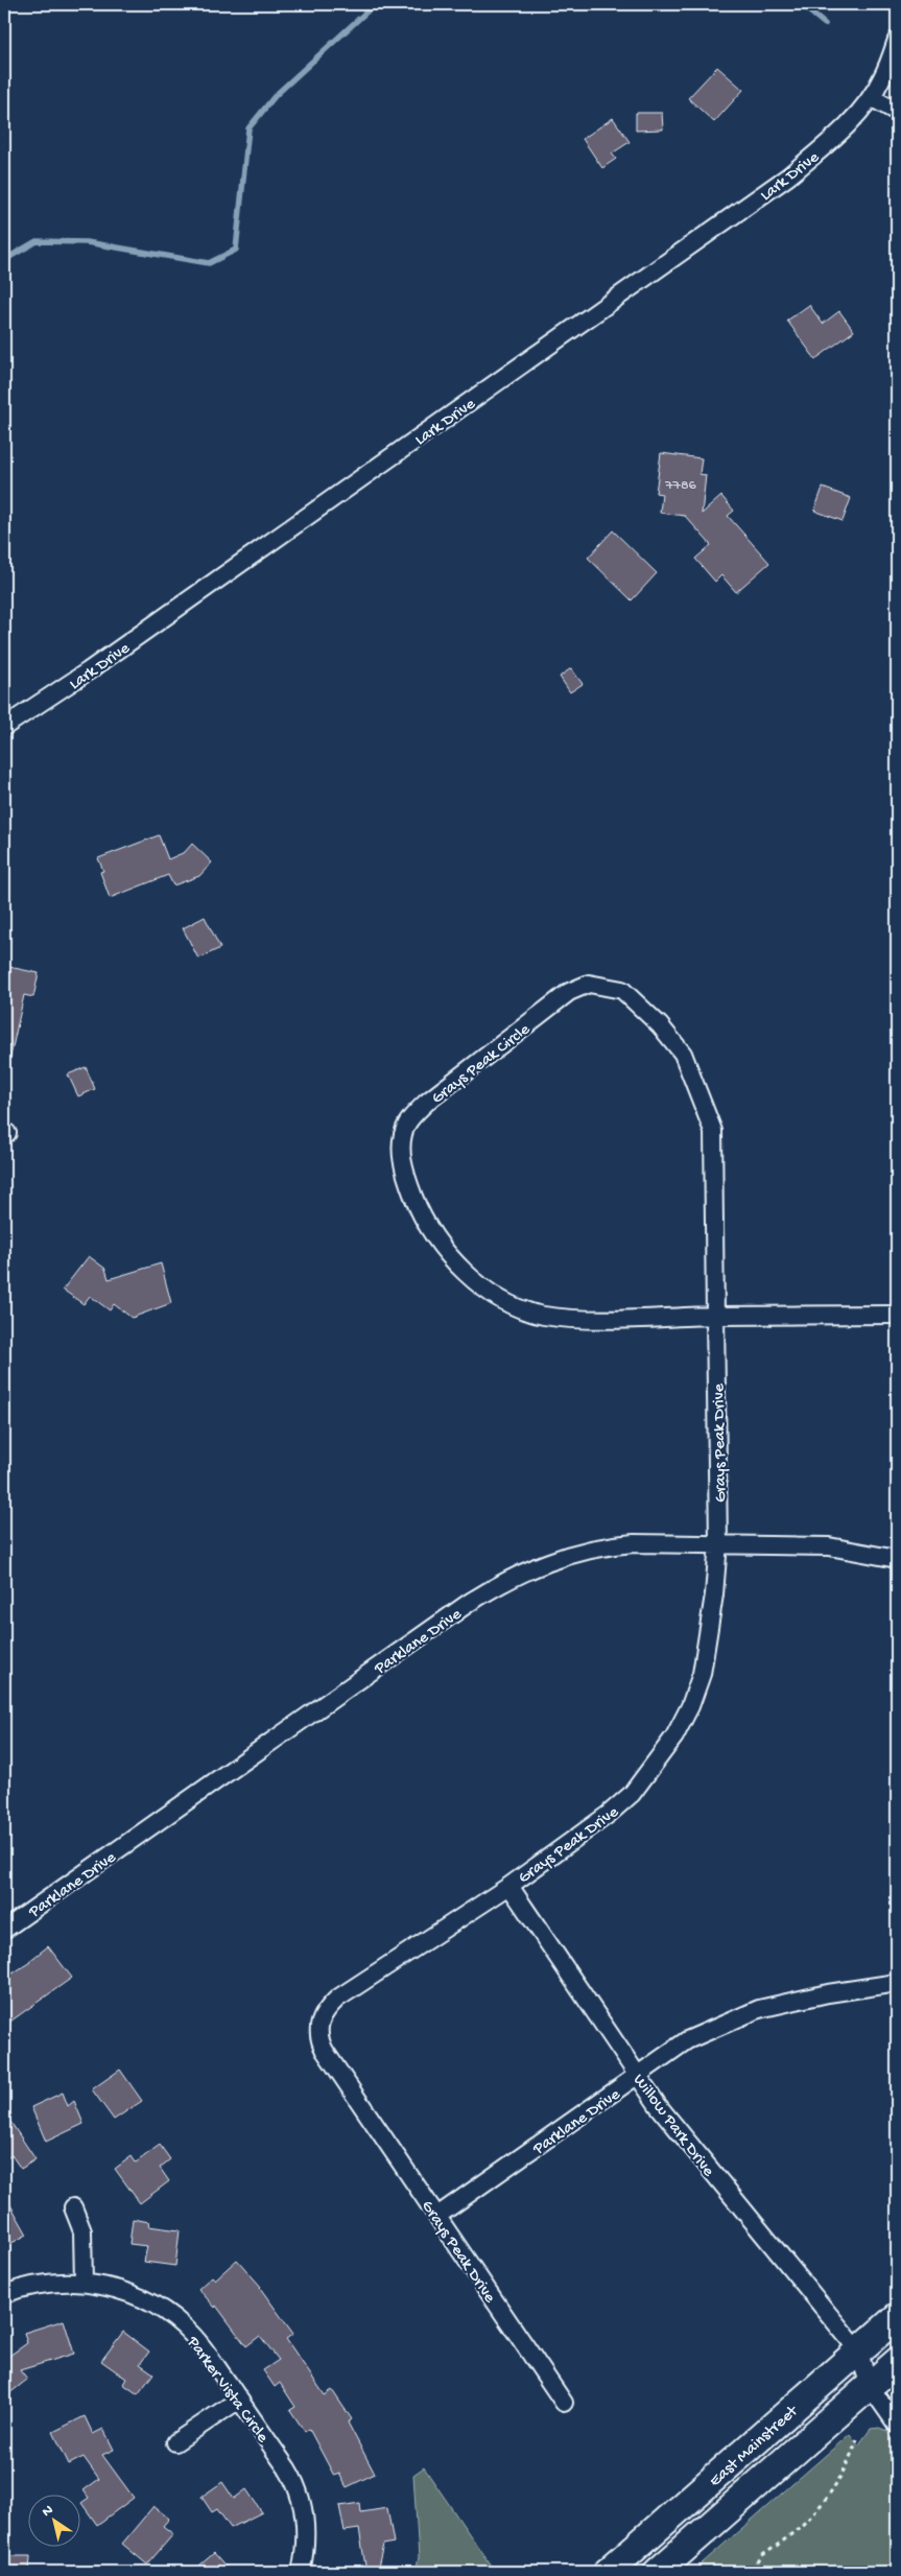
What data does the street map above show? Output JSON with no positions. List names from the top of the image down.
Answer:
{
  "streets": {
    "main road": ["East Mainstreet"],
    "street": [
      "Lark Drive",
      "Grays Peak Circle",
      "Grays Peak Drive",
      "Parklane Drive",
      "Willow Park Drive",
      "Parker Vista Circle"
    ]
  },
  "crossings": [
    ["Grays Peak Circle", "Grays Peak Drive"],
    ["Grays Peak Drive", "Parklane Drive"],
    ["Grays Peak Drive", "Willow Park Drive"],
    ["Parklane Drive", "Willow Park Drive"],
    ["Willow Park Drive", "East Mainstreet"]
  ],
  "house_numbers": ["7786"],
  "north": "top left"
}
